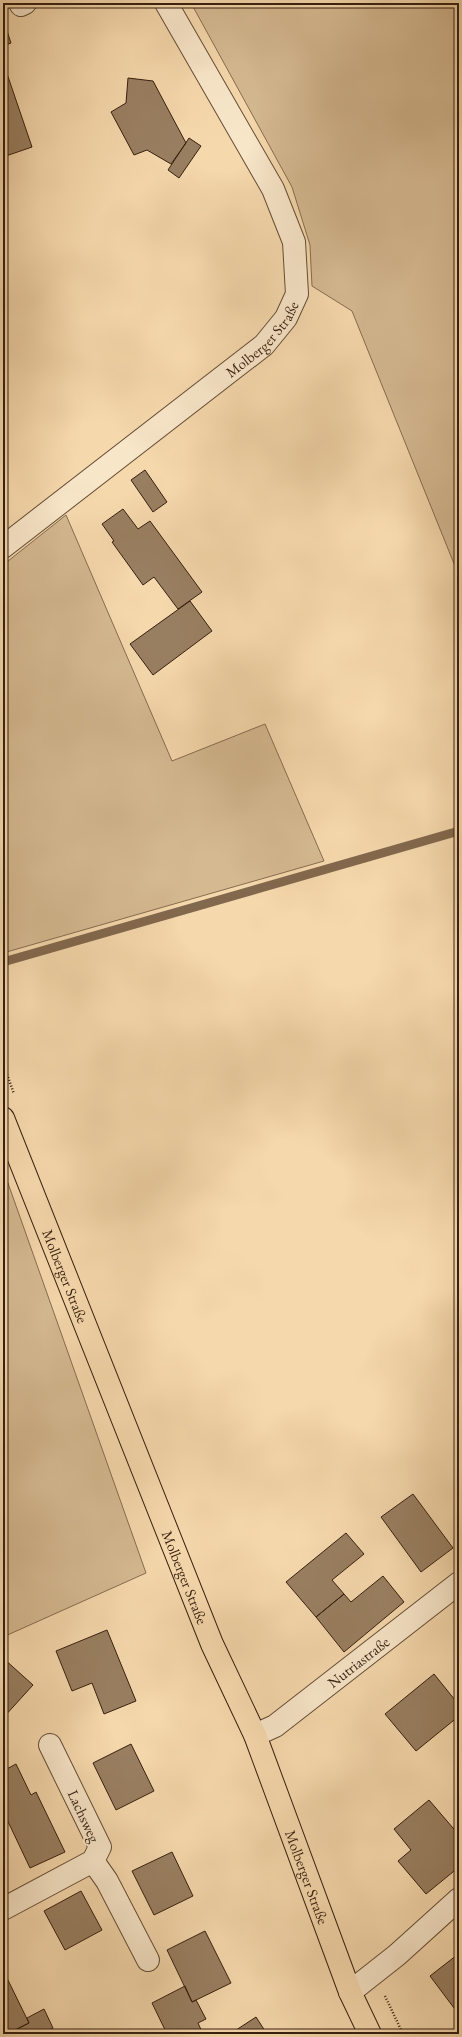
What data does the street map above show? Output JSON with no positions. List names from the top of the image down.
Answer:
{
  "streets": {
    "main road": ["Molberger Straße"],
    "street": ["Nutriastraße", "Lachsweg"]
  },
  "crossings": [
    ["Molberger Straße", "Nutriastraße"]
  ]
}
